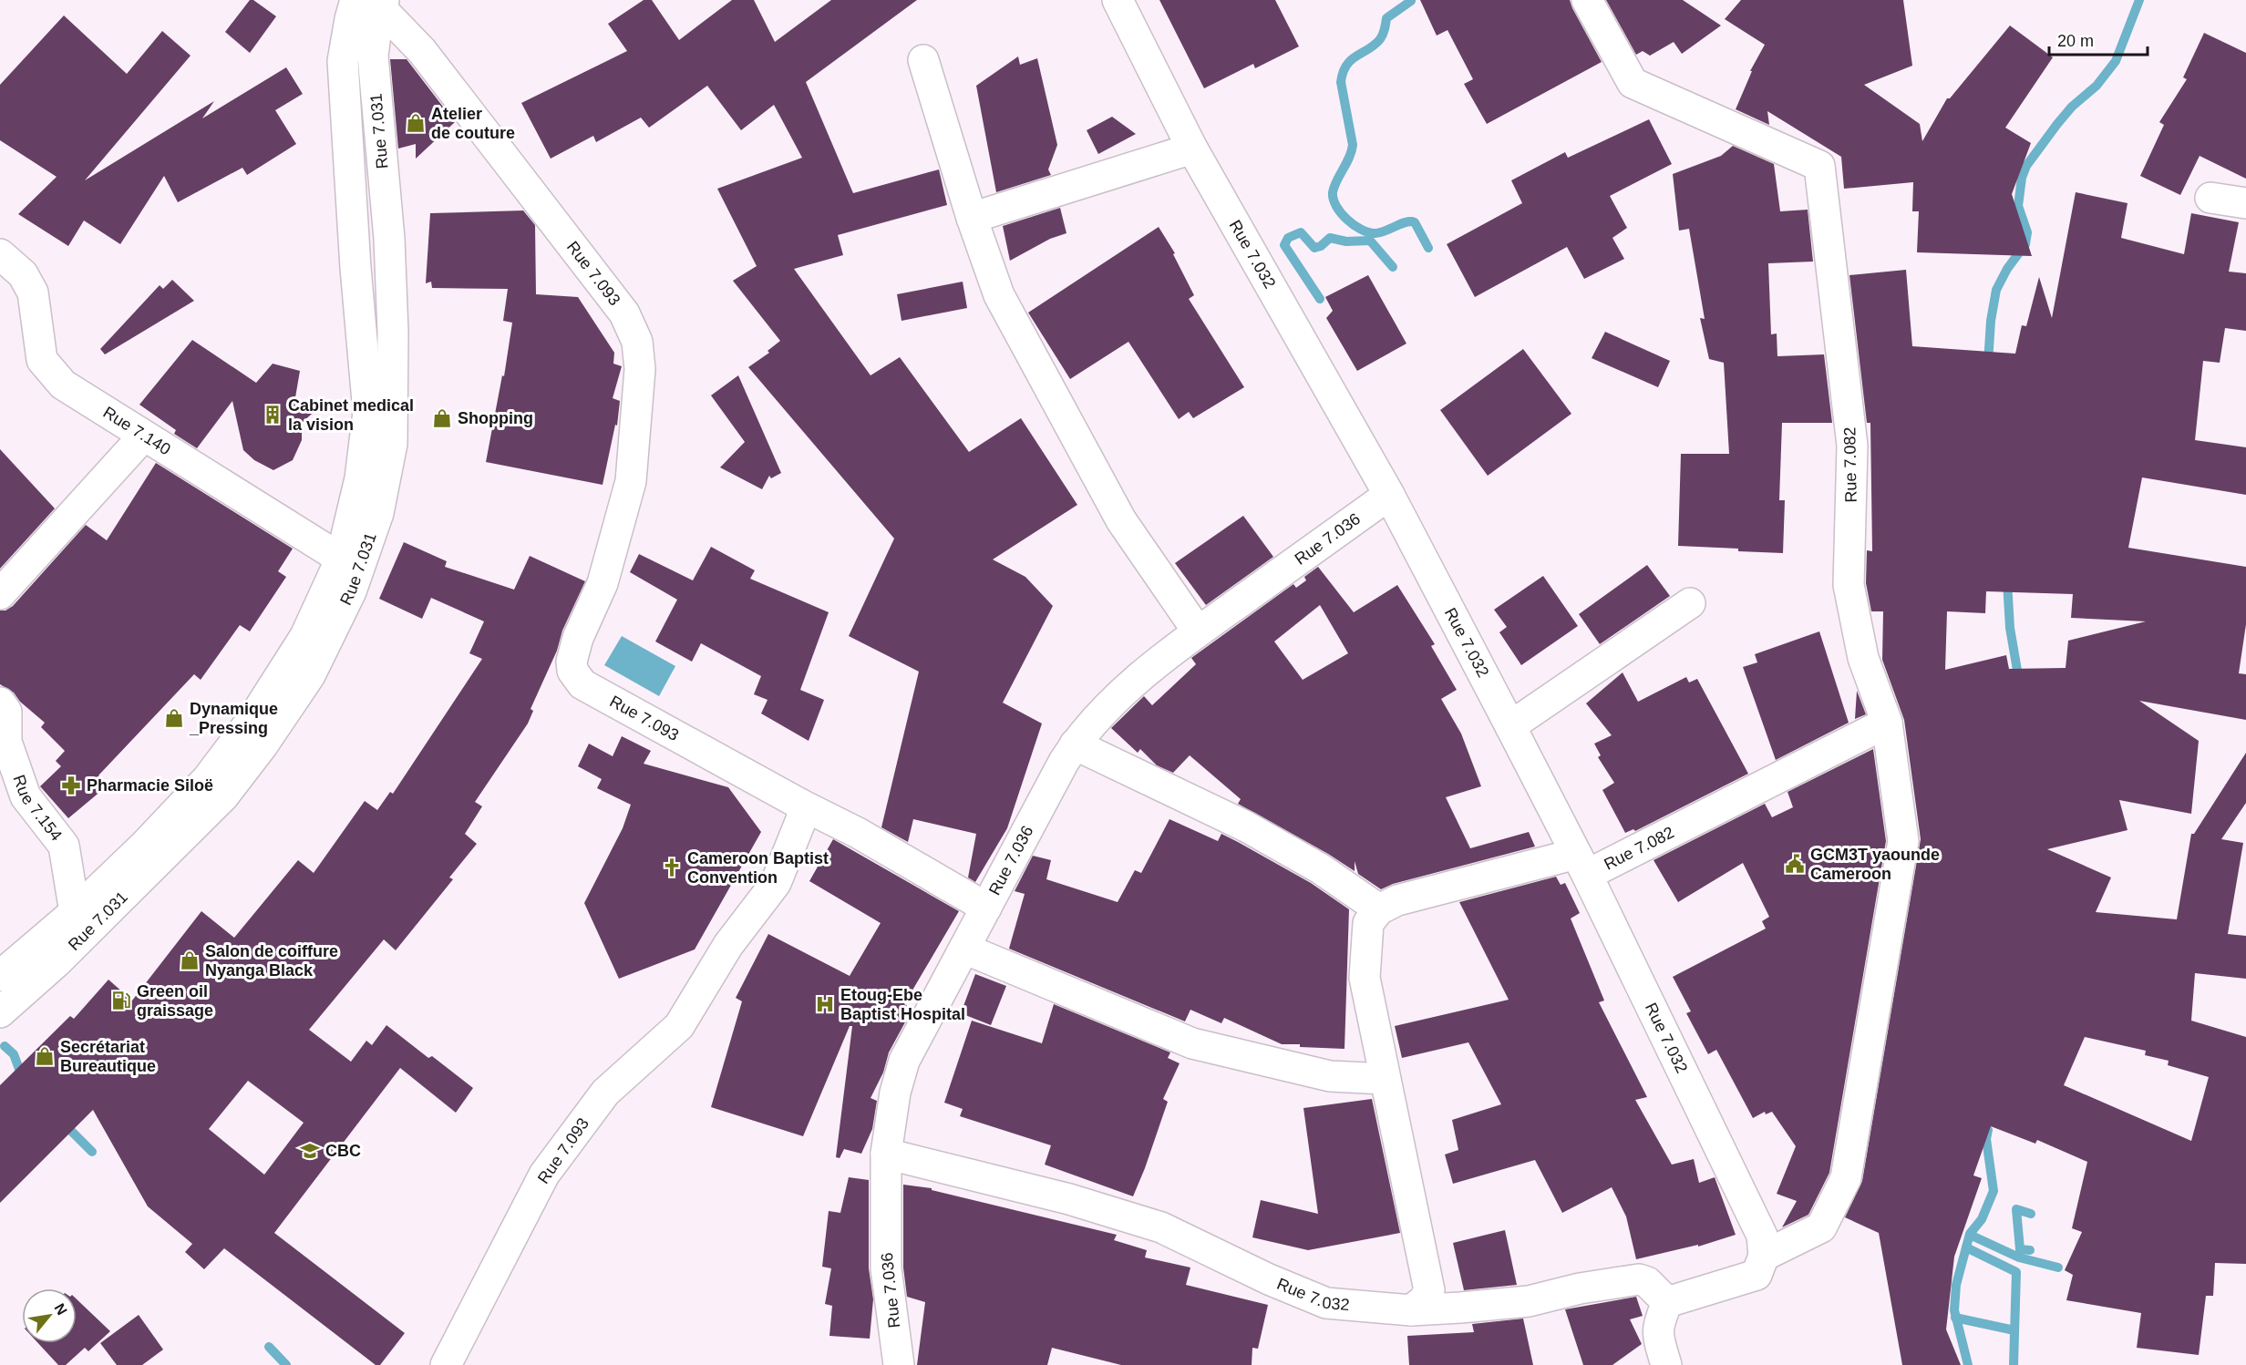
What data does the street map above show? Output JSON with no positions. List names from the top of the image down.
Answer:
{
  "streets": {
    "street": [
      "Rue 7.031",
      "Rue 7.032",
      "Rue 7.093",
      "Rue 7.140",
      "Rue 7.082",
      "Rue 7.036",
      "Rue 7.154"
    ]
  },
  "crossings": [
    ["Rue 7.031", "Rue 7.093"],
    ["Rue 7.031", "Rue 7.140"],
    ["Rue 7.031", "Rue 7.154"],
    ["Rue 7.032", "Rue 7.082"],
    ["Rue 7.032", "Rue 7.036"]
  ],
  "places": {
    "shop": [
      "Atelier de couture",
      "Shopping",
      "Dynamique _Pressing",
      "Salon de coiffure Nyanga Black",
      "Secrétariat Bureautique"
    ],
    "building": ["Cabinet medical la vision"],
    "pharmacy": ["Pharmacie Siloë"],
    "public building": ["GCM3T yaounde Cameroon"],
    "church": ["Cameroon Baptist Convention"],
    "fuel station": ["Green oil graissage"],
    "hospital": ["Etoug-Ebe Baptist Hospital"],
    "school or university": ["CBC"]
  },
  "scale_bar": "20 m",
  "north": "top right"
}
